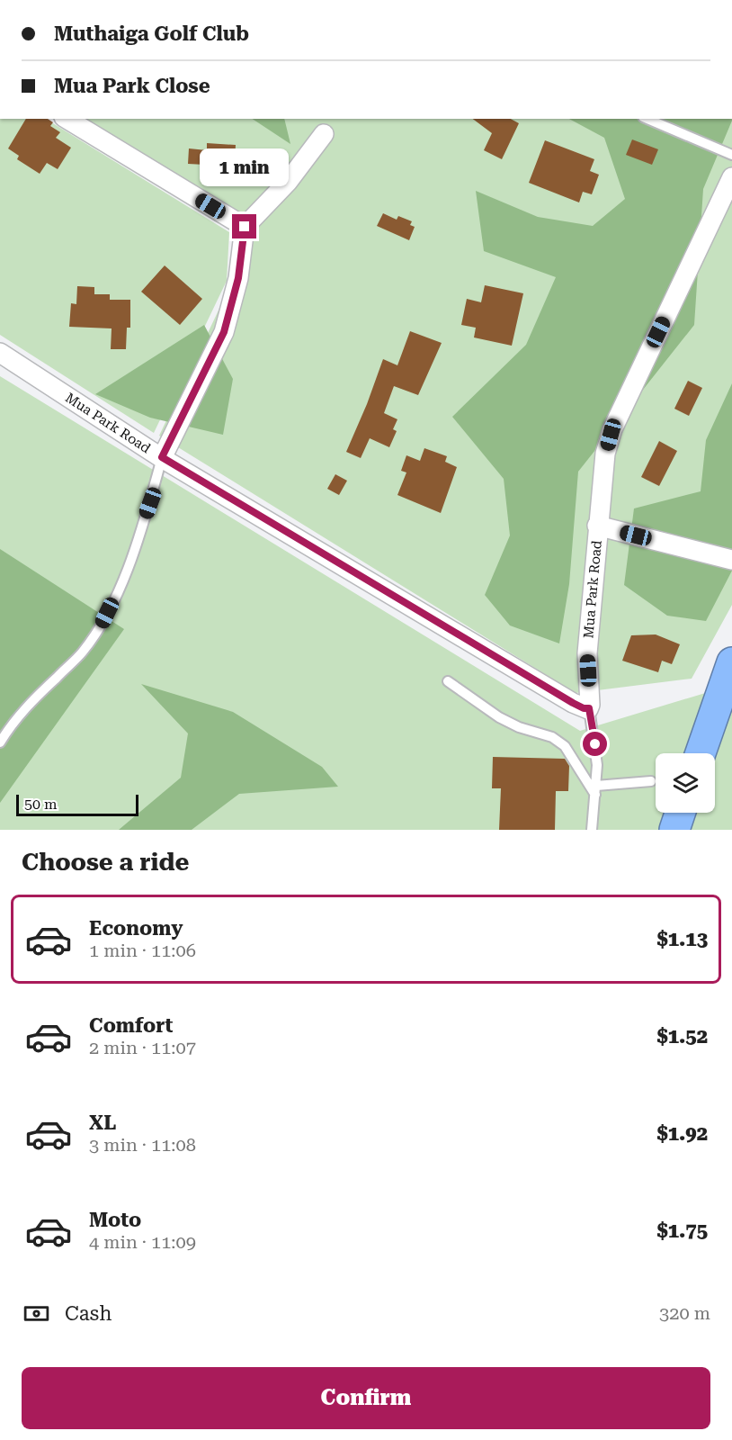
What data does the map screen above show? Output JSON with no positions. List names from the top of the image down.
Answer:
{
  "streets": {
    "street": ["Mua Park Road"]
  },
  "scale_bar": "50 m",
  "page": {
    "banner": ["Muthaiga Golf Club", "Mua Park Close"],
    "bubble": "1 min",
    "scale": "50 m",
    "heading": "Choose a ride",
    "list": [
      {
        "name": "Economy",
        "note": "1 min · 11:06",
        "value": "$1.13"
      },
      {
        "name": "Comfort",
        "note": "2 min · 11:07",
        "value": "$1.52"
      },
      {
        "name": "XL",
        "note": "3 min · 11:08",
        "value": "$1.92"
      },
      {
        "name": "Moto",
        "note": "4 min · 11:09",
        "value": "$1.75"
      }
    ],
    "pay": ["Cash", "320 m"],
    "buttons": "Confirm"
  }
}
